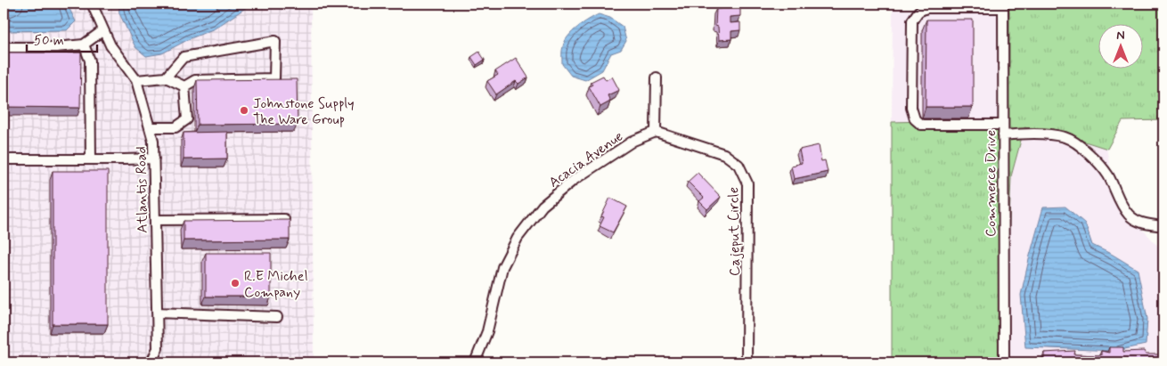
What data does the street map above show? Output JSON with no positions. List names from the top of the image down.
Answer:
{
  "streets": {
    "street": [
      "Acacia Avenue",
      "Commerce Drive",
      "Atlantis Road",
      "Cajeput Circle"
    ]
  },
  "crossings": [
    ["Acacia Avenue", "Cajeput Circle"]
  ],
  "places": ["Johnstone Supply The Ware Group", "R.E Michel Company"],
  "scale_bar": "50 m",
  "north": "top"
}
